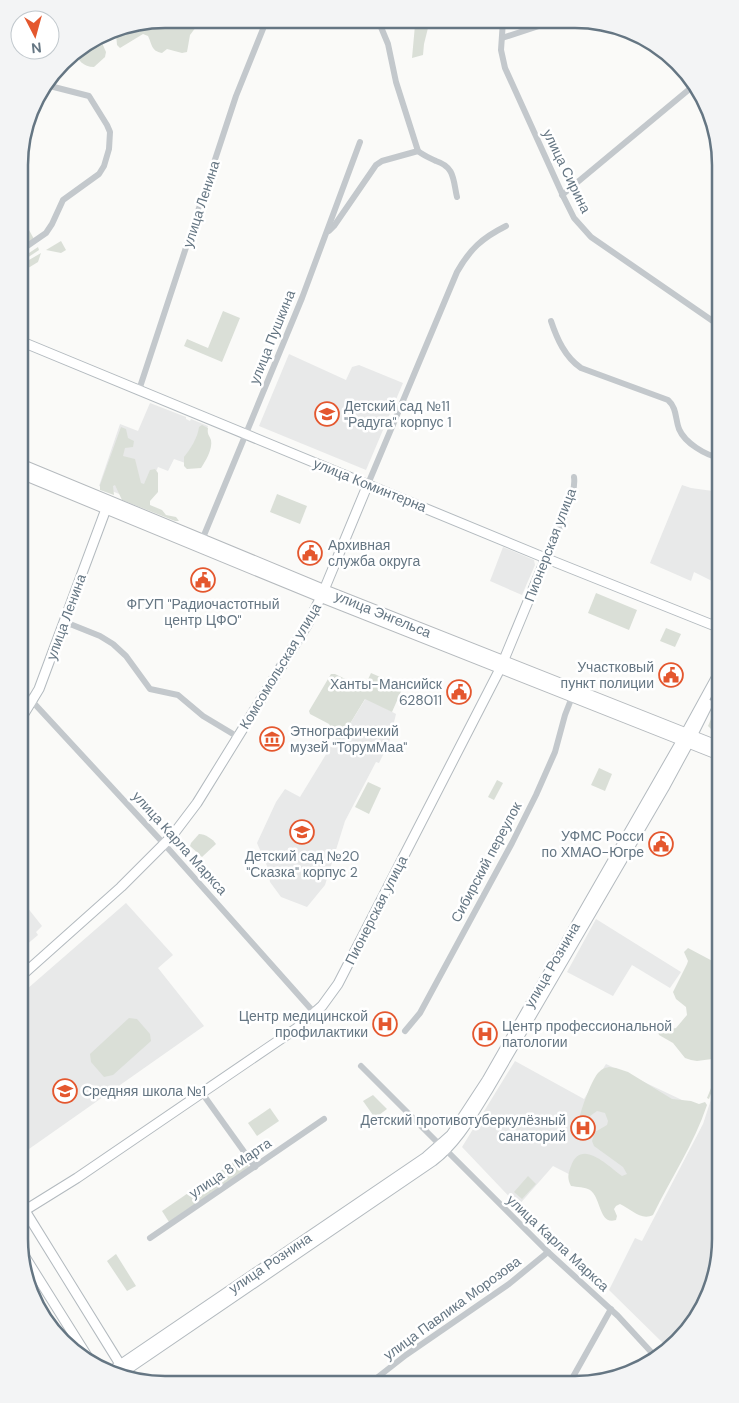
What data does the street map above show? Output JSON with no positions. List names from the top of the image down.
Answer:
{
  "streets": {
    "main road": ["улица Энгельса"],
    "street": [
      "улица Сирина",
      "улица Ленина",
      "улица Пушкина",
      "улица Коминтерна",
      "Пионерская улица",
      "Комсомольская улица",
      "улица Карла Маркса",
      "Сибирский переулок",
      "улица Рознина",
      "улица 8 Марта",
      "улица Павлика Морозова"
    ]
  },
  "crossings": [
    ["улица Ленина", "улица Коминтерна"],
    ["улица Ленина", "улица Энгельса"],
    ["улица Ленина", "улица Карла Маркса"],
    ["улица Пушкина", "улица Коминтерна"],
    ["улица Пушкина", "улица Энгельса"],
    ["улица Коминтерна", "Пионерская улица"],
    ["улица Коминтерна", "Комсомольская улица"],
    ["Пионерская улица", "улица Энгельса"],
    ["Пионерская улица", "улица Карла Маркса"],
    ["улица Энгельса", "Комсомольская улица"],
    ["улица Энгельса", "Сибирский переулок"],
    ["улица Энгельса", "улица Рознина"],
    ["Комсомольская улица", "улица Карла Маркса"],
    ["улица Карла Маркса", "улица Рознина"],
    ["улица Карла Маркса", "улица Павлика Морозова"]
  ],
  "places": {
    "school or university": ["Детский сад №11 \"Радуга\" корпус 1", "Детский сад №20 \"Сказка\" корпус 2", "Средняя школа №1"],
    "public building": [
      "Архивная служба округа",
      "ФГУП \"Радиочастотный центр ЦФО\"",
      "Участковый пункт полиции",
      "Ханты-Мансийск 628011",
      "УФМС Росси по ХМАО-Югре"
    ],
    "museum": ["Этнографичекий музей \"ТорумМаа\""],
    "hospital": ["Центр медицинской профилактики", "Центр профессиональной патологии", "Детский противотуберкулёзный санаторий"]
  },
  "north": "bottom"
}
